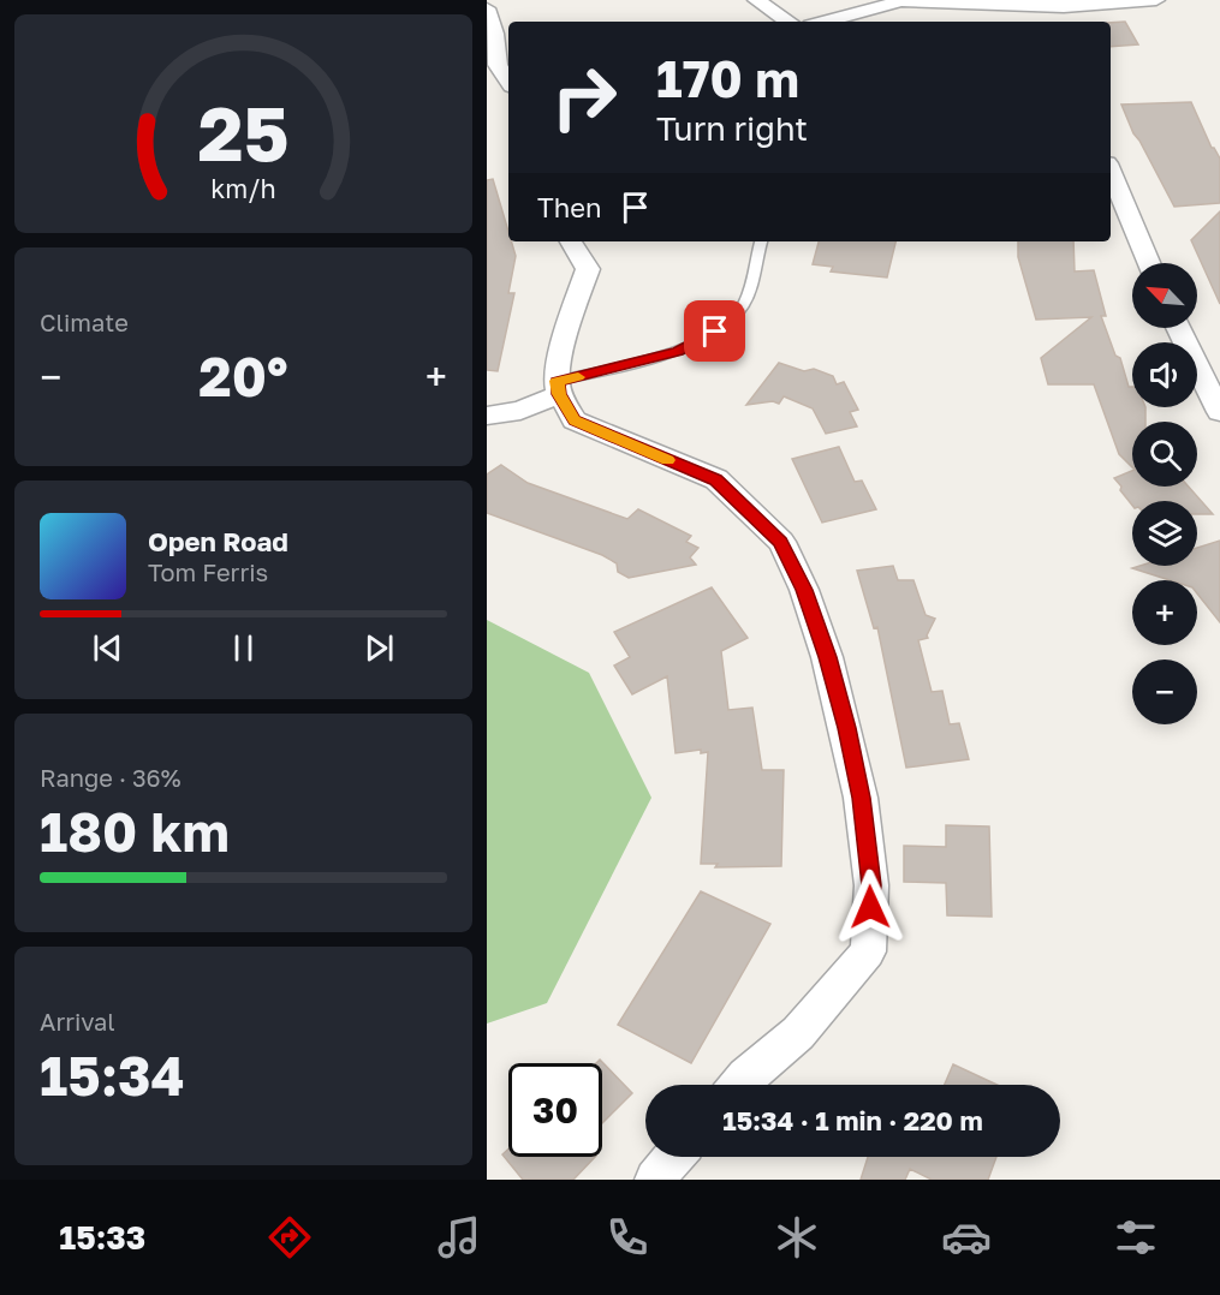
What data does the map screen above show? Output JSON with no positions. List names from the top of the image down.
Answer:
{
  "north": "top left",
  "page": {
    "turn": ["170 m", "Turn right"],
    "then": "Then",
    "tile": [
      "Climate",
      ["Range · 36%", "180 km"],
      ["Arrival", "15:34"]
    ],
    "map_buttons": ["+", "−"],
    "heat": ["−", "20°", "+"],
    "song": ["Open Road", "Tom Ferris"],
    "limit": "30",
    "trip": "15:34 · 1 min · 220 m",
    "tabs": "15:33",
    "gauge": ["25", "km/h"]
  }
}
